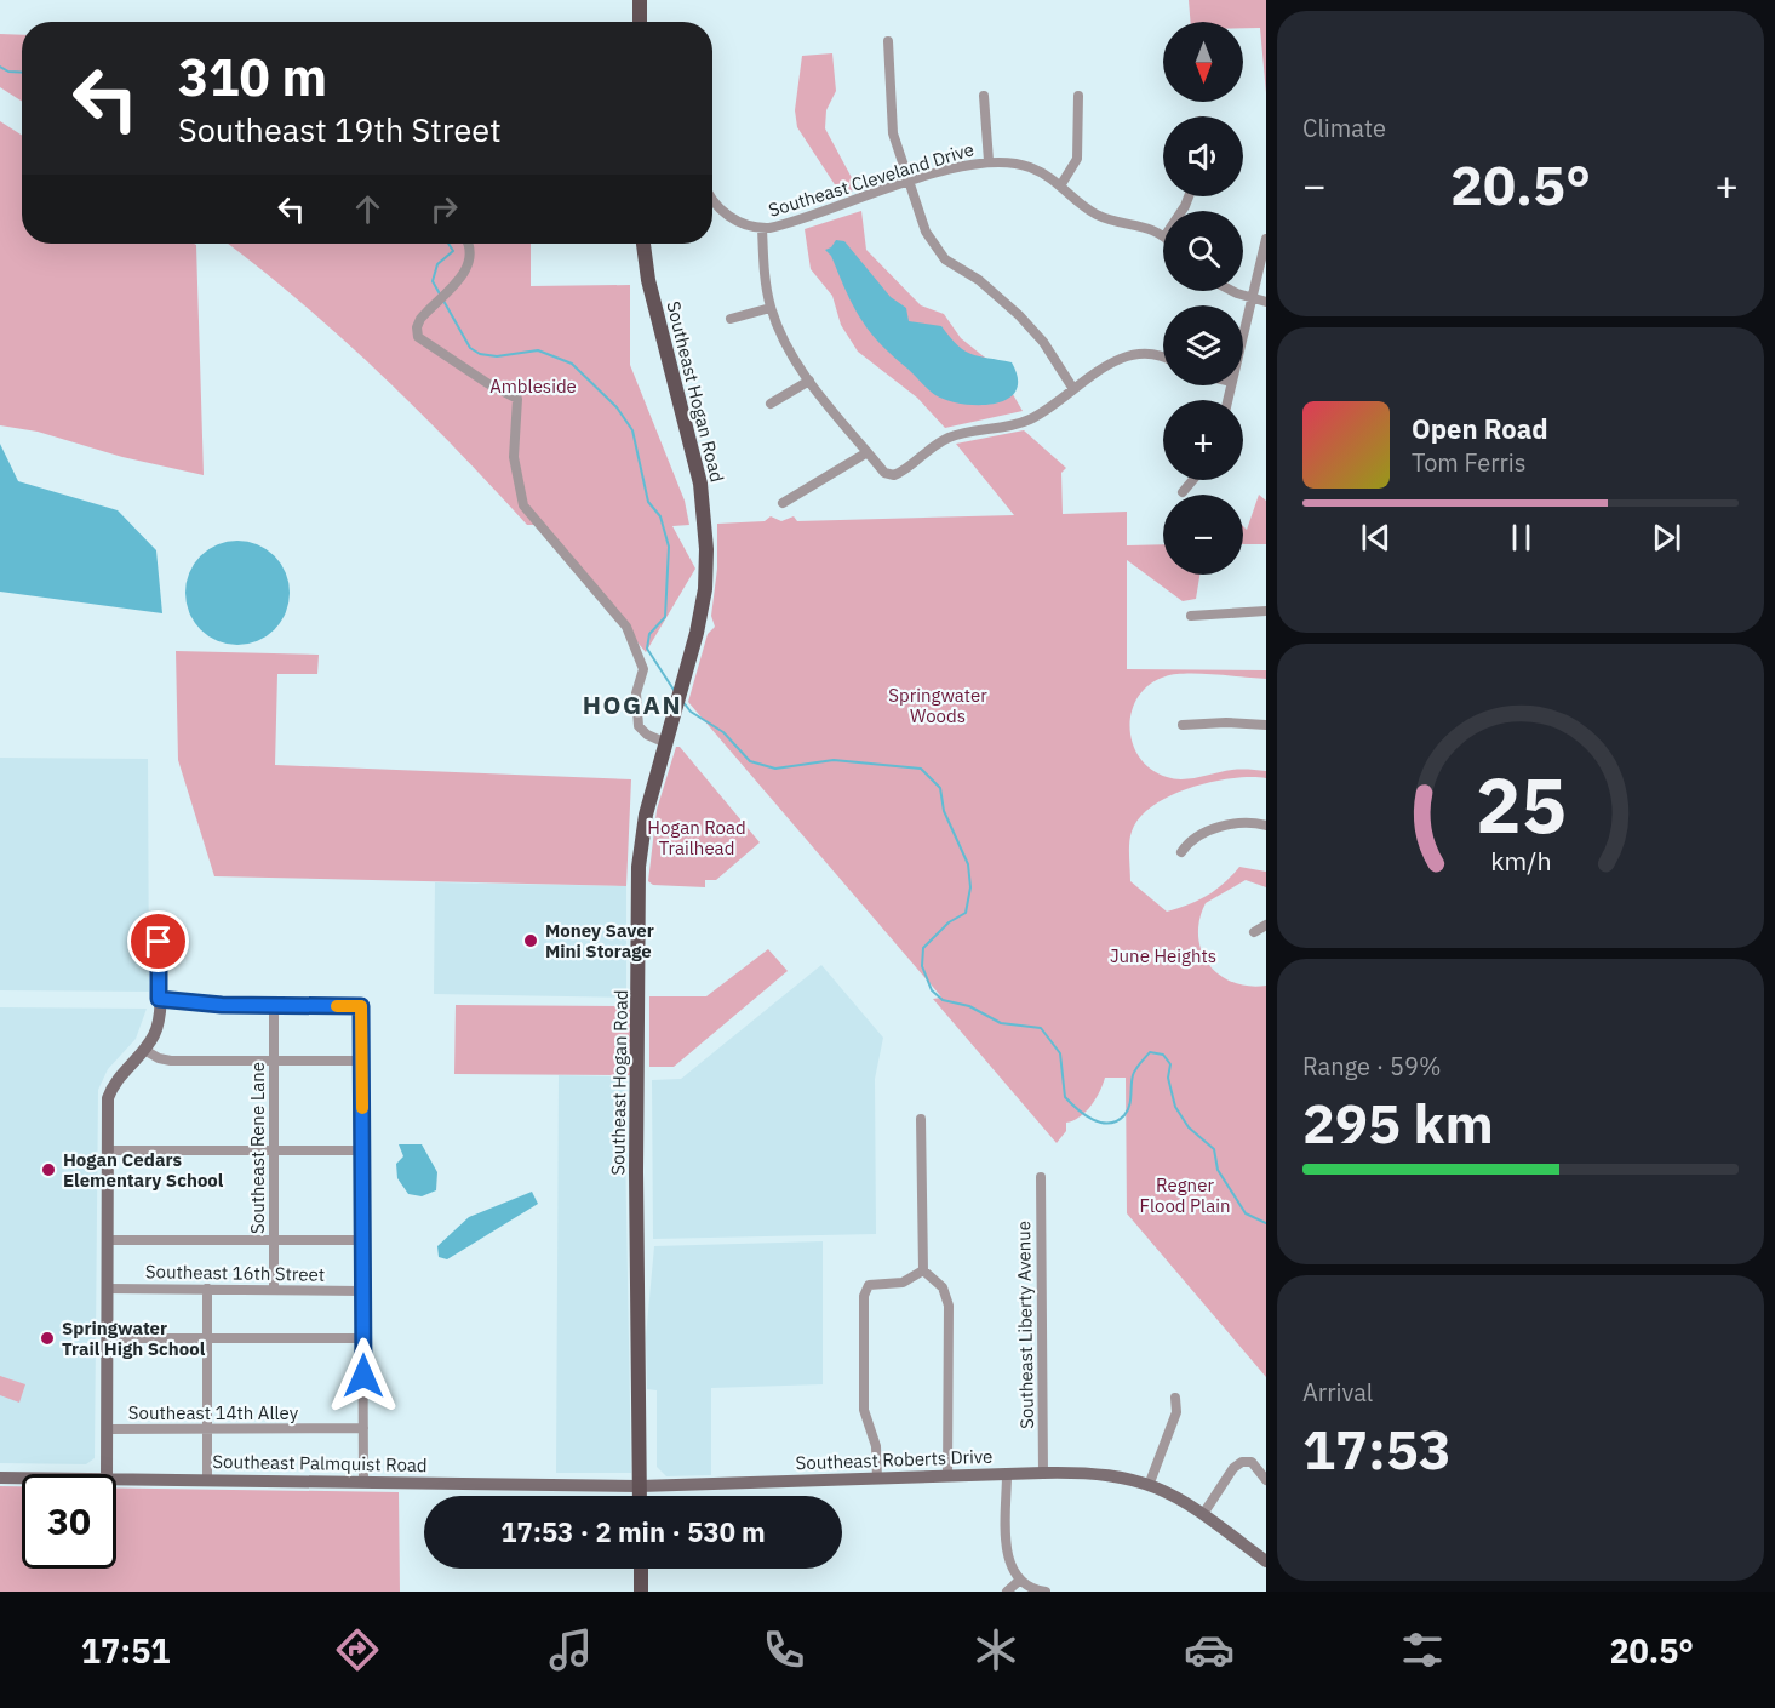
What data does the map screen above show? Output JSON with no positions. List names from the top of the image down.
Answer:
{
  "streets": {
    "main road": ["Southeast Hogan Road"],
    "street": [
      "Southeast Cleveland Drive",
      "Southeast Rene Lane",
      "Southeast 16th Street",
      "Southeast Liberty Avenue",
      "Southeast 14th Alley",
      "Southeast Roberts Drive",
      "Southeast Palmquist Road"
    ]
  },
  "crossings": [
    ["Southeast Hogan Road", "Southeast Roberts Drive"],
    ["Southeast Hogan Road", "Southeast Palmquist Road"],
    ["Southeast Rene Lane", "Southeast 16th Street"],
    ["Southeast Liberty Avenue", "Southeast Roberts Drive"],
    ["Southeast Roberts Drive", "Southeast Palmquist Road"]
  ],
  "districts": ["HOGAN"],
  "parks": [
    "Ambleside",
    "Springwater Woods",
    "Hogan Road Trailhead",
    "June Heights",
    "Regner Flood Plain"
  ],
  "places": ["Money Saver Mini Storage", "Hogan Cedars Elementary School", "Springwater Trail High School"],
  "north": "bottom",
  "page": {
    "tile": [
      "Climate",
      ["Range · 59%", "295 km"],
      ["Arrival", "17:53"]
    ],
    "map_buttons": ["+", "−"],
    "turn": ["310 m", "Southeast 19th Street"],
    "heat": ["−", "20.5°", "+"],
    "song": ["Open Road", "Tom Ferris"],
    "limit": "30",
    "trip": "17:53 · 2 min · 530 m",
    "tabs": ["17:51", "20.5°"],
    "gauge": ["25", "km/h"]
  }
}
